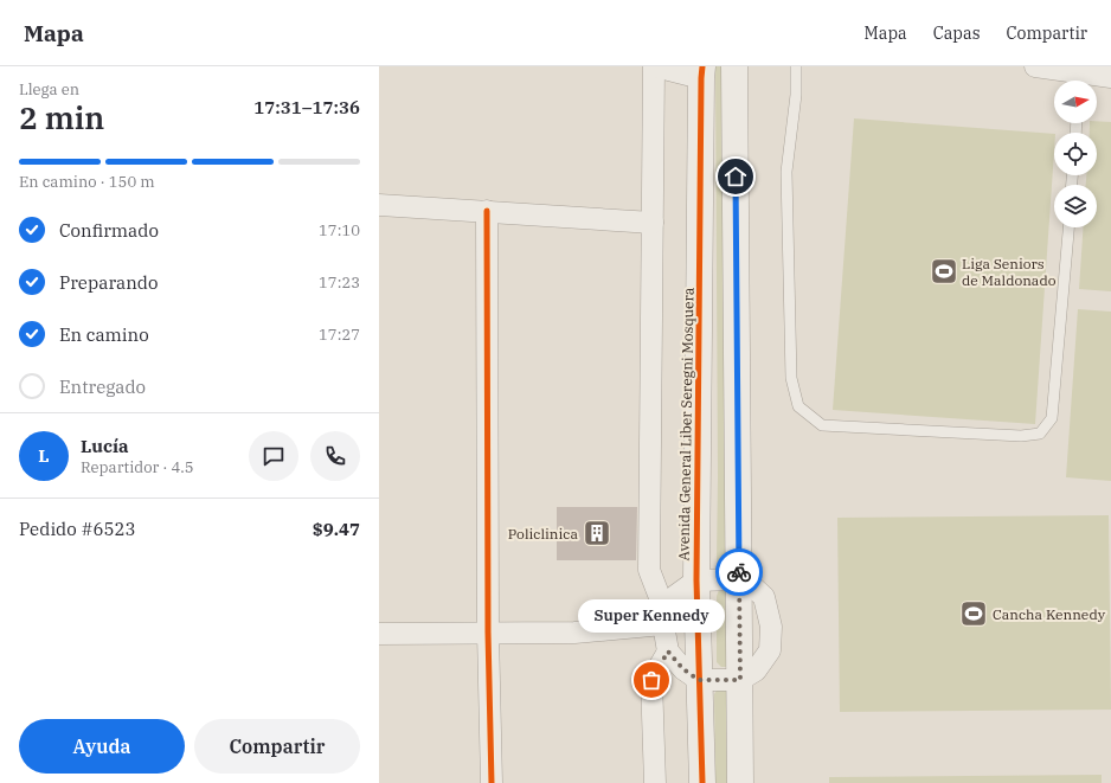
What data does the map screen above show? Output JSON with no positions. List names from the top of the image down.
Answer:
{
  "streets": {
    "street": ["Avenida General Liber Seregni Mosquera"]
  },
  "places": {
    "sports": ["Liga Seniors de Maldonado", "Cancha Kennedy"],
    "building": ["Policlinica"],
    "other": ["Super Kennedy"]
  },
  "north": "right",
  "page": {
    "header": "Mapa",
    "nav": ["Mapa", "Capas", "Compartir"],
    "heading": ["2 min", "Llega en", "17:31–17:36"],
    "panel": [
      "Lucía",
      "Repartidor · 4.5",
      "Pedido #6523",
      "$9.47"
    ],
    "bar": "En camino · 150 m",
    "list": [
      ["Confirmado", "17:10"],
      ["Preparando", "17:23"],
      ["En camino", "17:27"],
      "Entregado"
    ],
    "round": "L",
    "bubble": "Super Kennedy",
    "buttons": ["Ayuda", "Compartir"]
  }
}
